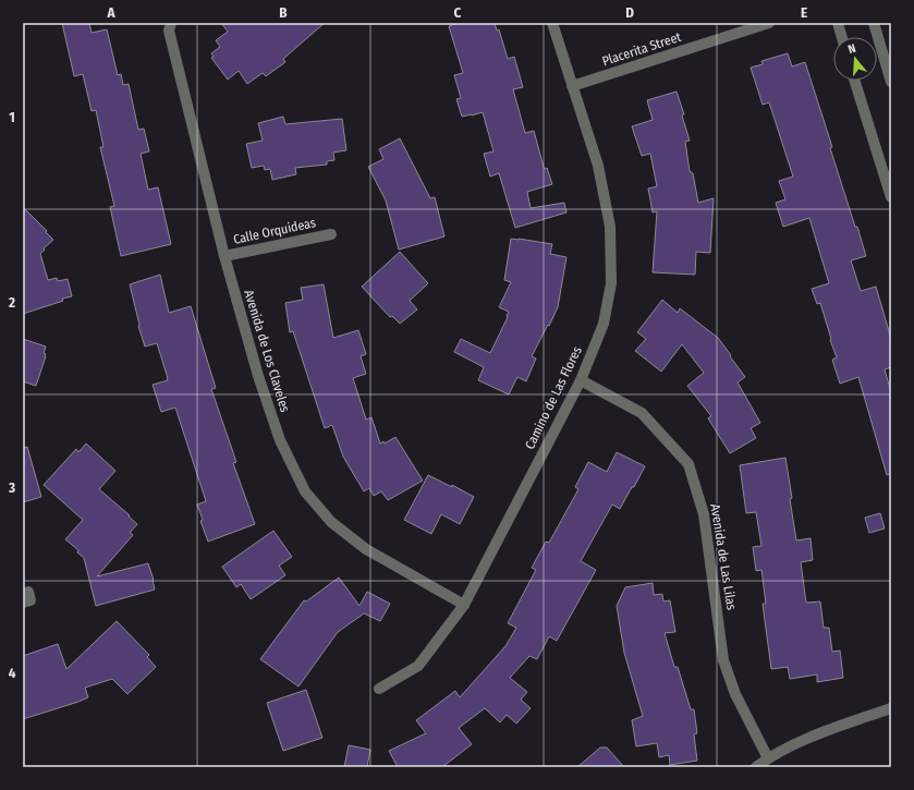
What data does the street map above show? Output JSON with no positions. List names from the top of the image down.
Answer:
{
  "streets": {
    "street": [
      "Placerita Street",
      "Calle Orquideas",
      "Avenida de Los Claveles",
      "Camino de Las Flores",
      "Avenida de Las Lilas"
    ]
  },
  "crossings": [
    ["Placerita Street", "Camino de Las Flores"],
    ["Calle Orquideas", "Avenida de Los Claveles"],
    ["Avenida de Los Claveles", "Camino de Las Flores"],
    ["Camino de Las Flores", "Avenida de Las Lilas"]
  ],
  "north": "top",
  "grid": {
    "columns": [
      "A",
      "B",
      "C",
      "D",
      "E"
    ],
    "rows": [
      "1",
      "2",
      "3",
      "4"
    ]
  }
}
